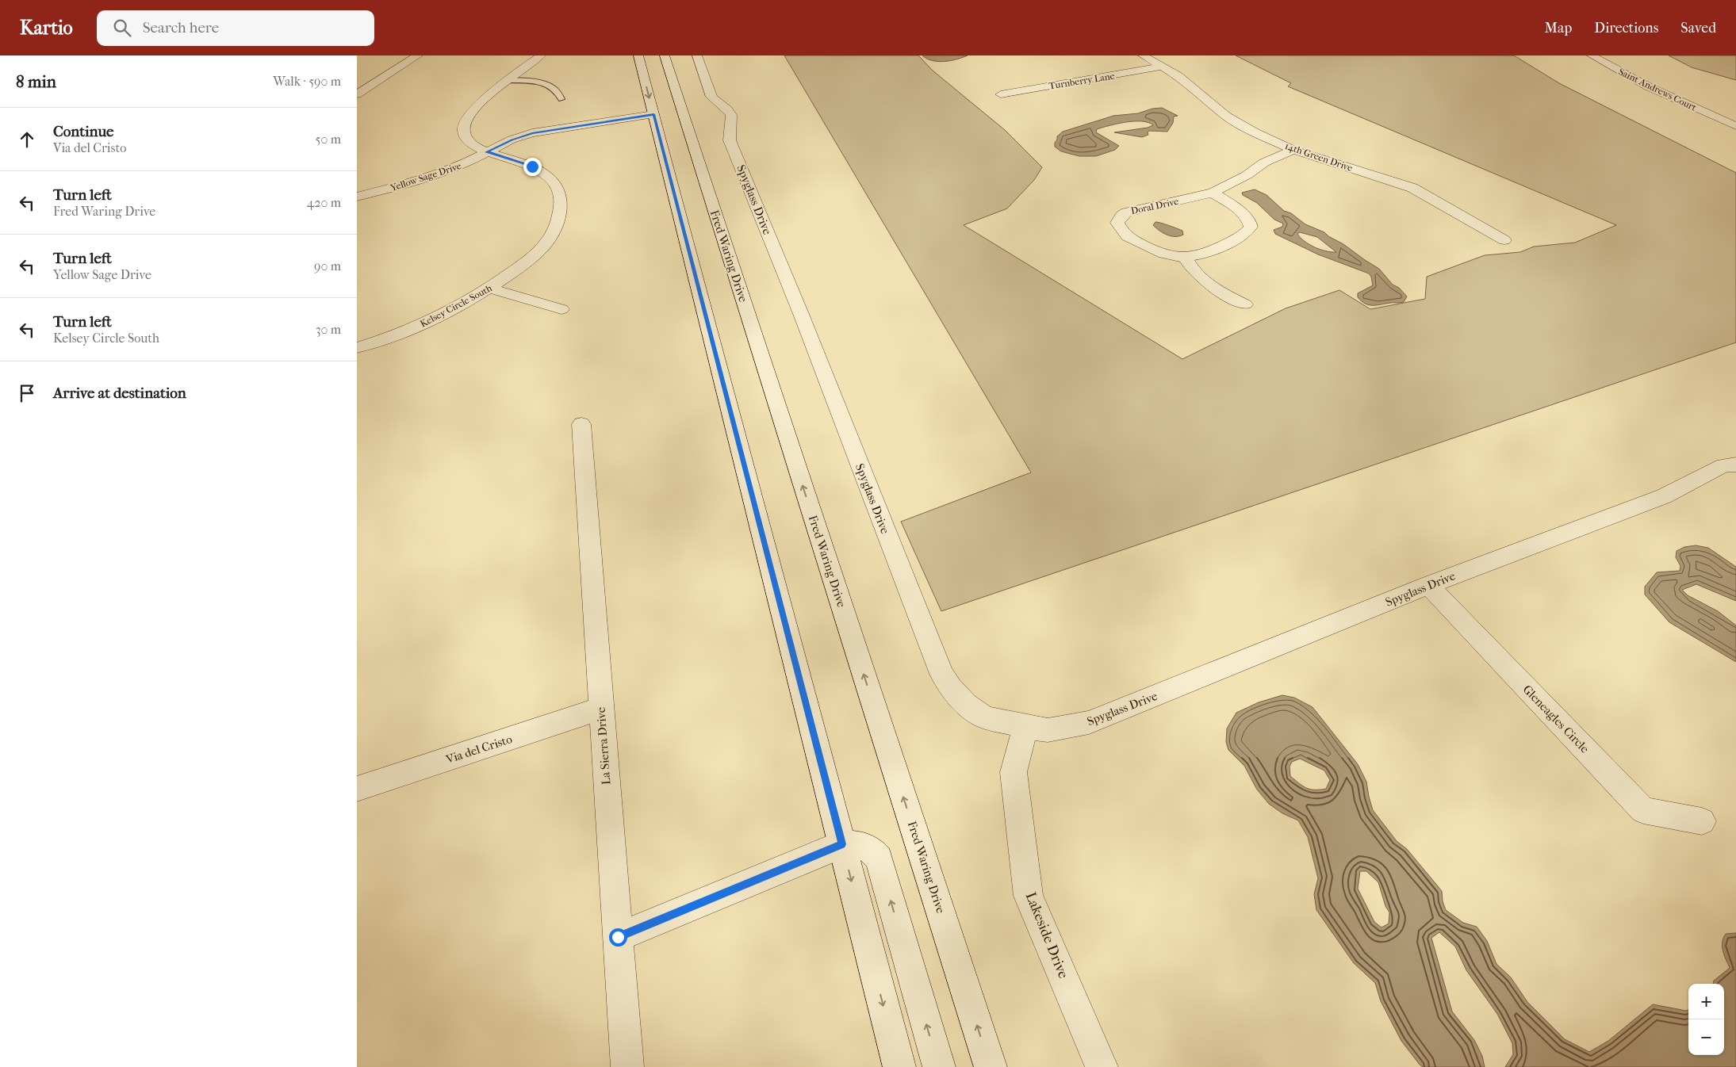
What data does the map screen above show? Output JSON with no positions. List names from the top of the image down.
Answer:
{
  "streets": {
    "street": [
      "Turnberry Lane",
      "Saint Andrews Court",
      "14th Green Drive",
      "Yellow Sage Drive",
      "Spyglass Drive",
      "Doral Drive",
      "Fred Waring Drive",
      "Kelsey Circle South",
      "Gleneagles Circle",
      "La Sierra Drive",
      "Via del Cristo",
      "Lakeside Drive"
    ]
  },
  "crossings": [
    ["Turnberry Lane", "14th Green Drive"],
    ["14th Green Drive", "Doral Drive"],
    ["Yellow Sage Drive", "Kelsey Circle South"],
    ["Spyglass Drive", "Gleneagles Circle"],
    ["Spyglass Drive", "Lakeside Drive"],
    ["La Sierra Drive", "Via del Cristo"]
  ],
  "page": {
    "header": "Kartio",
    "search": "Search here",
    "nav": ["Map", "Directions", "Saved"],
    "heading": ["8 min", "Walk · 590 m"],
    "list": [
      ["Continue", "Via del Cristo", "50 m"],
      ["Turn left", "Fred Waring Drive", "420 m"],
      ["Turn left", "Yellow Sage Drive", "90 m"],
      ["Turn left", "Kelsey Circle South", "30 m"],
      "Arrive at destination"
    ],
    "map_buttons": ["+", "−"]
  }
}
